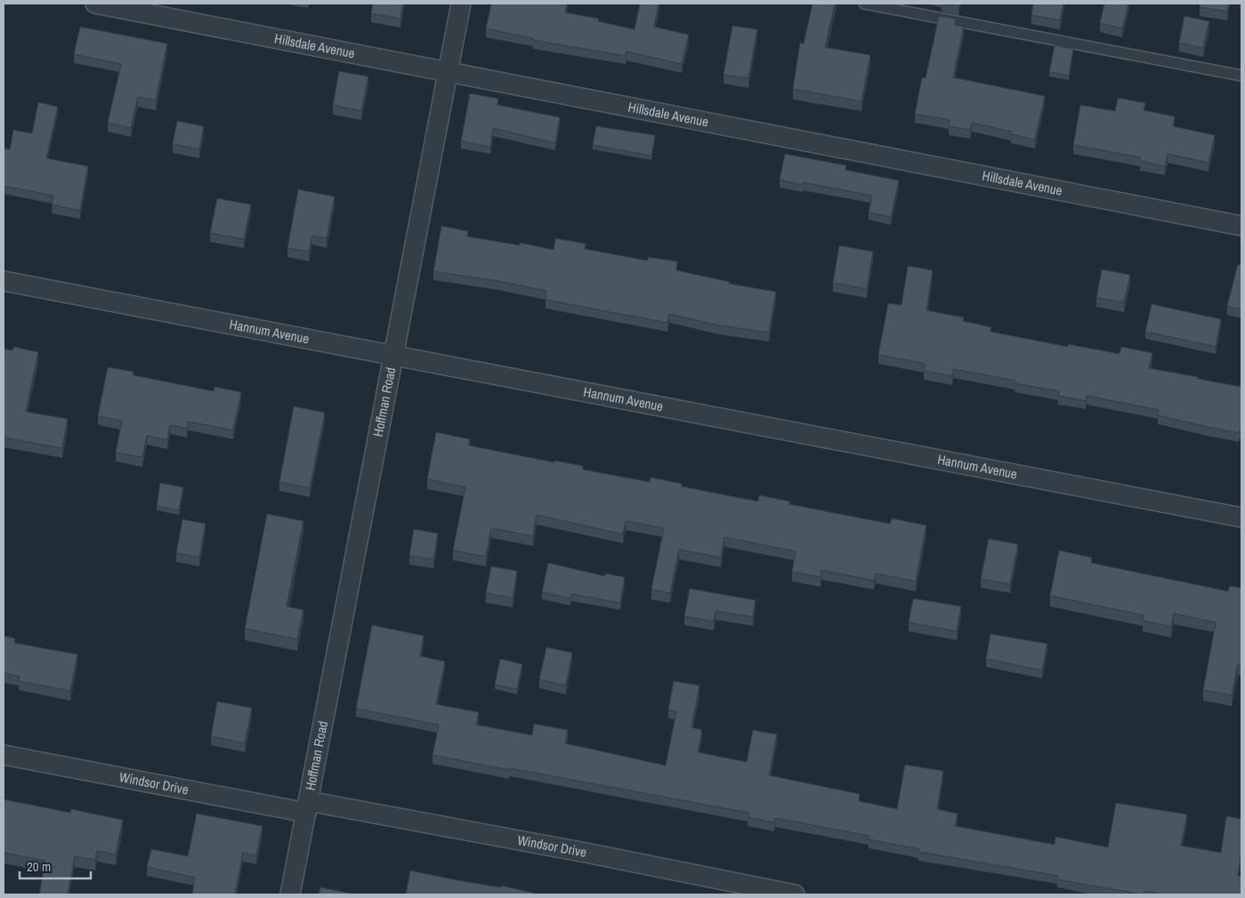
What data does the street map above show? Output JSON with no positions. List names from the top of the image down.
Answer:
{
  "streets": {
    "street": [
      "Hillsdale Avenue",
      "Hannum Avenue",
      "Hoffman Road",
      "Windsor Drive"
    ]
  },
  "crossings": [
    ["Hillsdale Avenue", "Hoffman Road"],
    ["Hannum Avenue", "Hoffman Road"],
    ["Hoffman Road", "Windsor Drive"]
  ],
  "scale_bar": "20 m"
}
